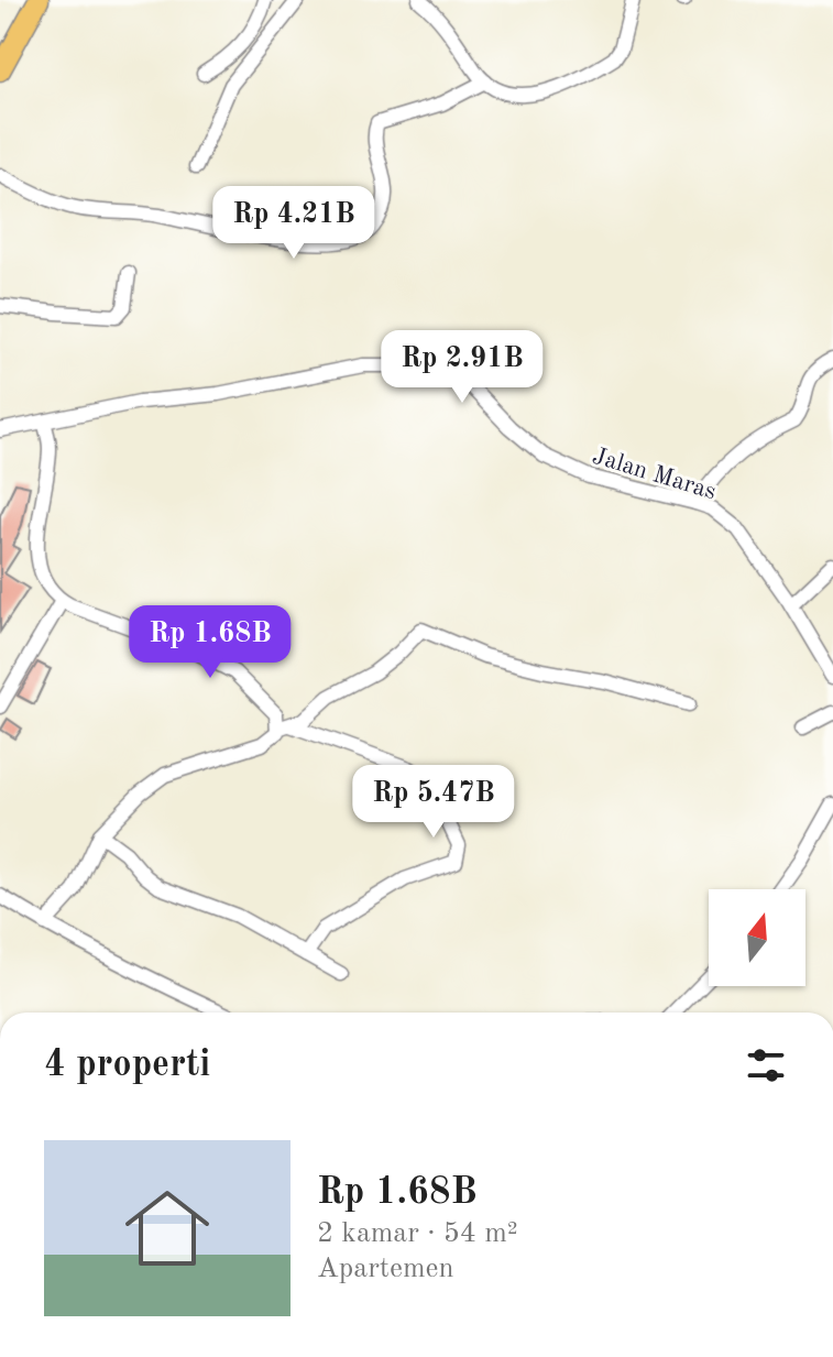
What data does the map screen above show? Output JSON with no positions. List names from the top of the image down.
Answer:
{
  "streets": {
    "street": ["Jalan Maras"]
  },
  "north": "top",
  "page": {
    "price": [
      "Rp 4.21B",
      "Rp 2.91B",
      "Rp 1.68B",
      "Rp 5.47B"
    ],
    "heading": "4 properti",
    "list": [
      {
        "name": "Rp 1.68B",
        "note": "2 kamar · 54 m² · Apartemen"
      }
    ]
  }
}
